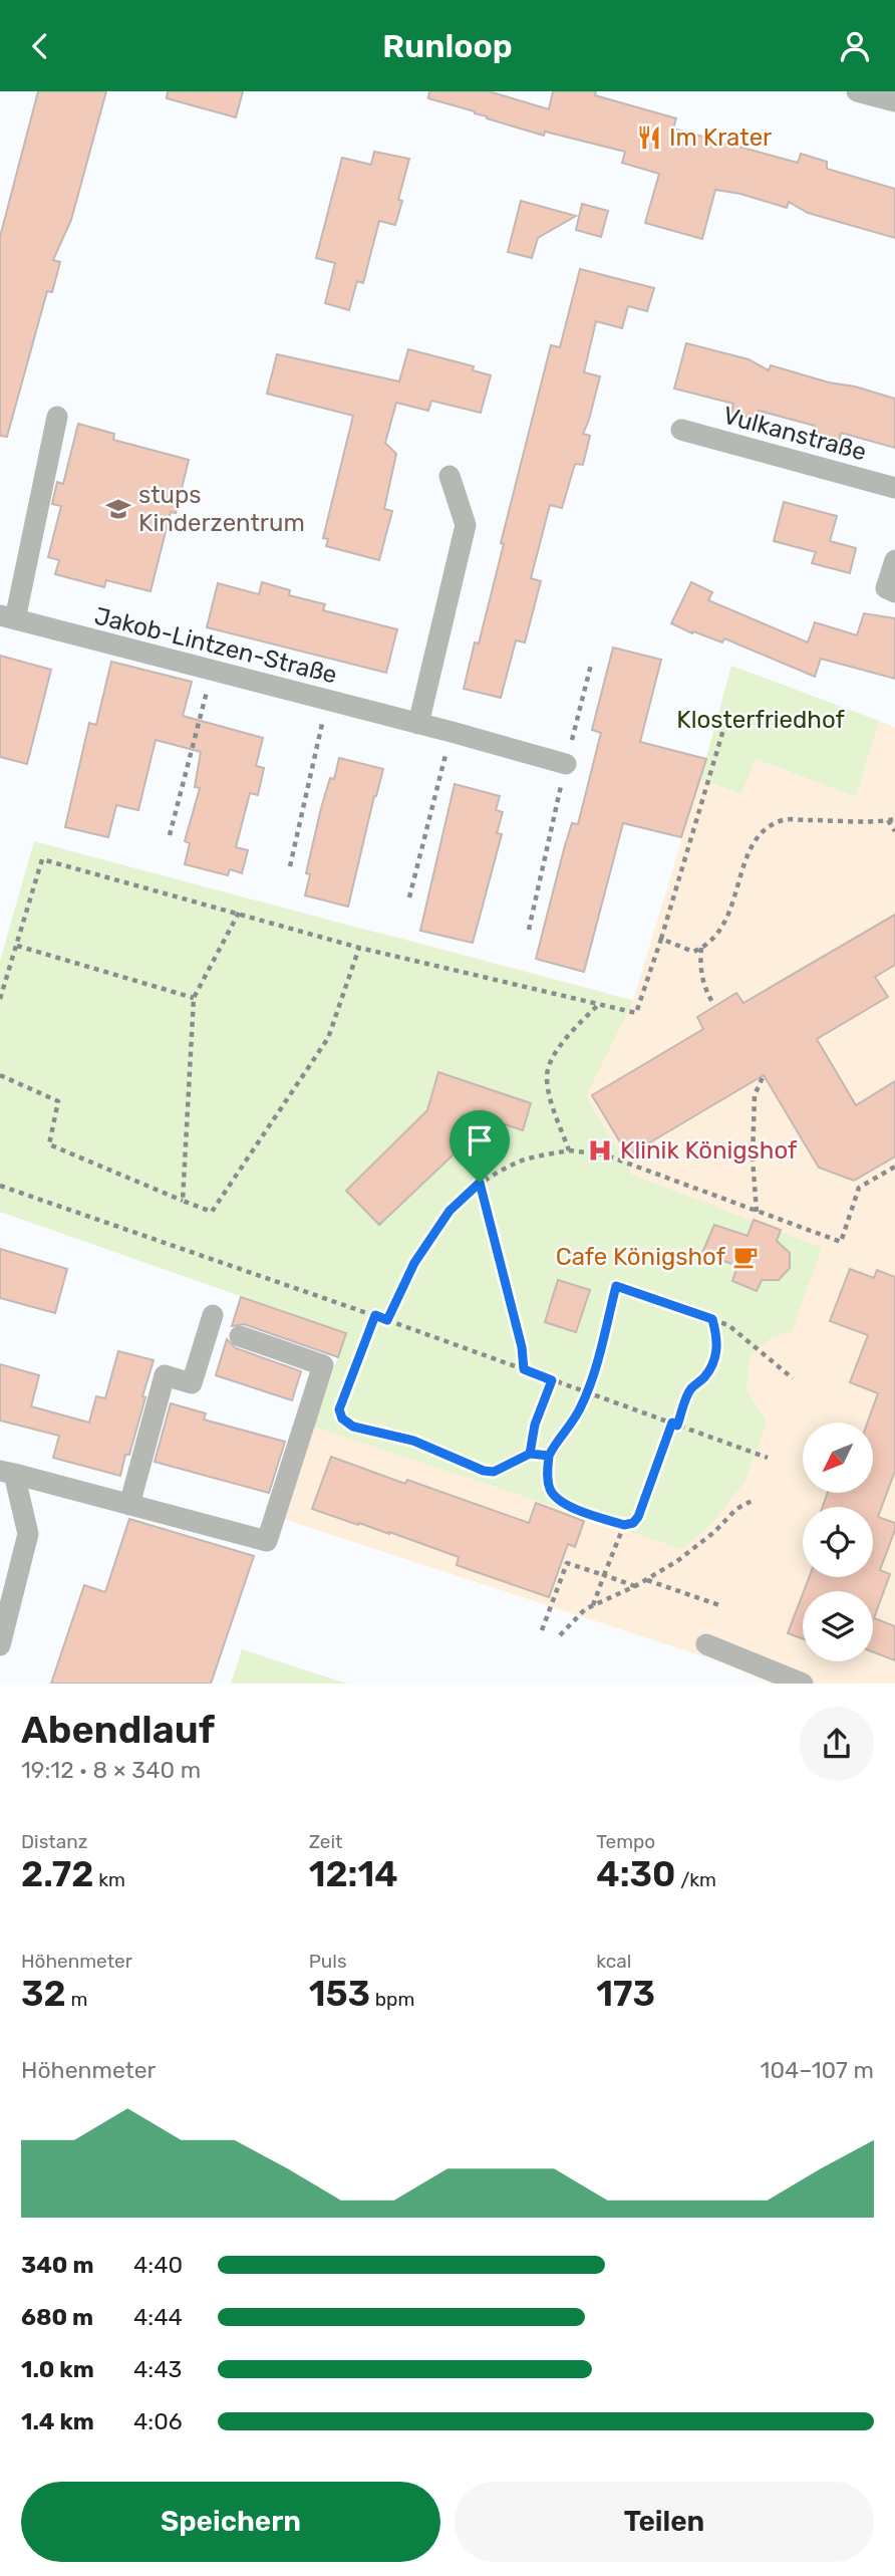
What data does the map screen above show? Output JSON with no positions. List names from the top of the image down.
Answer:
{
  "streets": {
    "street": ["Vulkanstraße", "Jakob-Lintzen-Straße"]
  },
  "parks": ["Klosterfriedhof"],
  "places": {
    "restaurant": ["Im Krater"],
    "school or university": ["stups Kinderzentrum"],
    "hospital": ["Klinik Königshof"],
    "cafe": ["Cafe Königshof"]
  },
  "north": "bottom left",
  "page": {
    "header": "Runloop",
    "heading": ["Abendlauf", "19:12 · 8 × 340 m"],
    "stats": [
      ["Distanz", "2.72 km"],
      ["Zeit", "12:14"],
      ["Tempo", "4:30 /km"],
      ["Höhenmeter", "32 m"],
      ["Puls", "153 bpm"],
      ["kcal", "173"]
    ],
    "chart": ["Höhenmeter", "104–107 m"],
    "list": [
      {
        "name": "340 m",
        "note": "4:40"
      },
      {
        "name": "680 m",
        "note": "4:44"
      },
      {
        "name": "1.0 km",
        "note": "4:43"
      },
      {
        "name": "1.4 km",
        "note": "4:06"
      }
    ],
    "buttons": ["Speichern", "Teilen"]
  }
}
